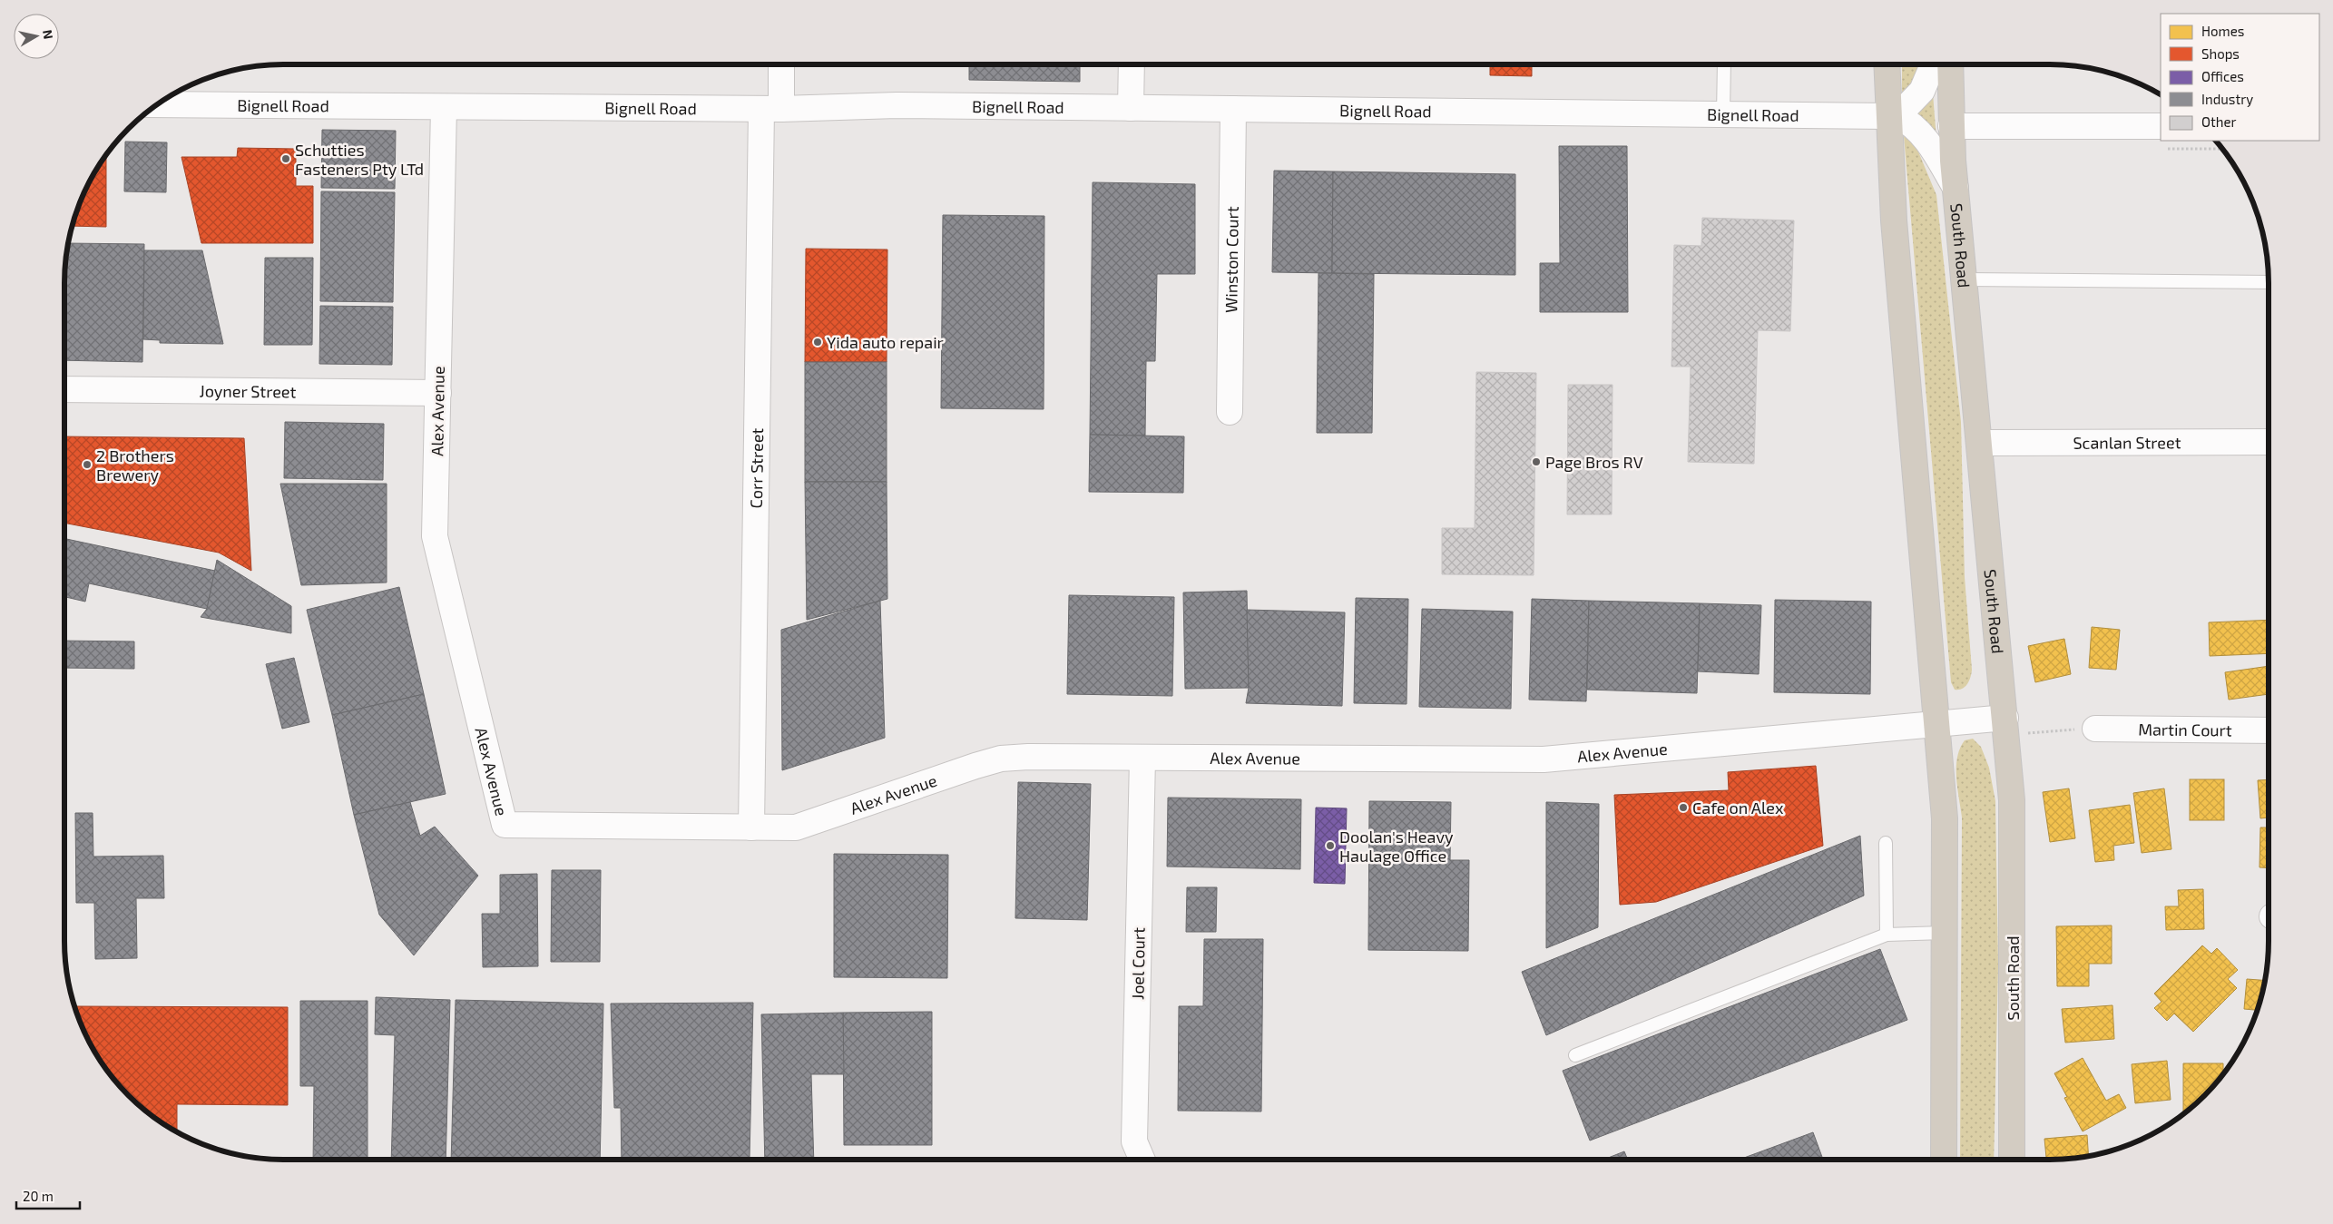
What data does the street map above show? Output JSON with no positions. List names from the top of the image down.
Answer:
{
  "streets": {
    "highway": ["South Road"],
    "street": [
      "Bignell Road",
      "Winston Court",
      "Joyner Street",
      "Alex Avenue",
      "Scanlan Street",
      "Corr Street",
      "Martin Court",
      "Joel Court"
    ]
  },
  "crossings": [
    ["Bignell Road", "Winston Court"],
    ["Bignell Road", "Alex Avenue"],
    ["Bignell Road", "Corr Street"],
    ["South Road", "Alex Avenue"],
    ["South Road", "Scanlan Street"],
    ["Joyner Street", "Alex Avenue"],
    ["Alex Avenue", "Corr Street"],
    ["Alex Avenue", "Joel Court"]
  ],
  "places": [
    "Schutties Fasteners Pty LTd",
    "Yida auto repair",
    "Page Bros RV",
    "2 Brothers Brewery",
    "Cafe on Alex",
    "Doolan's Heavy Haulage Office"
  ],
  "legend": [
    "Homes",
    "Shops",
    "Offices",
    "Industry",
    "Other"
  ],
  "scale_bar": "20 m",
  "north": "right"
}
